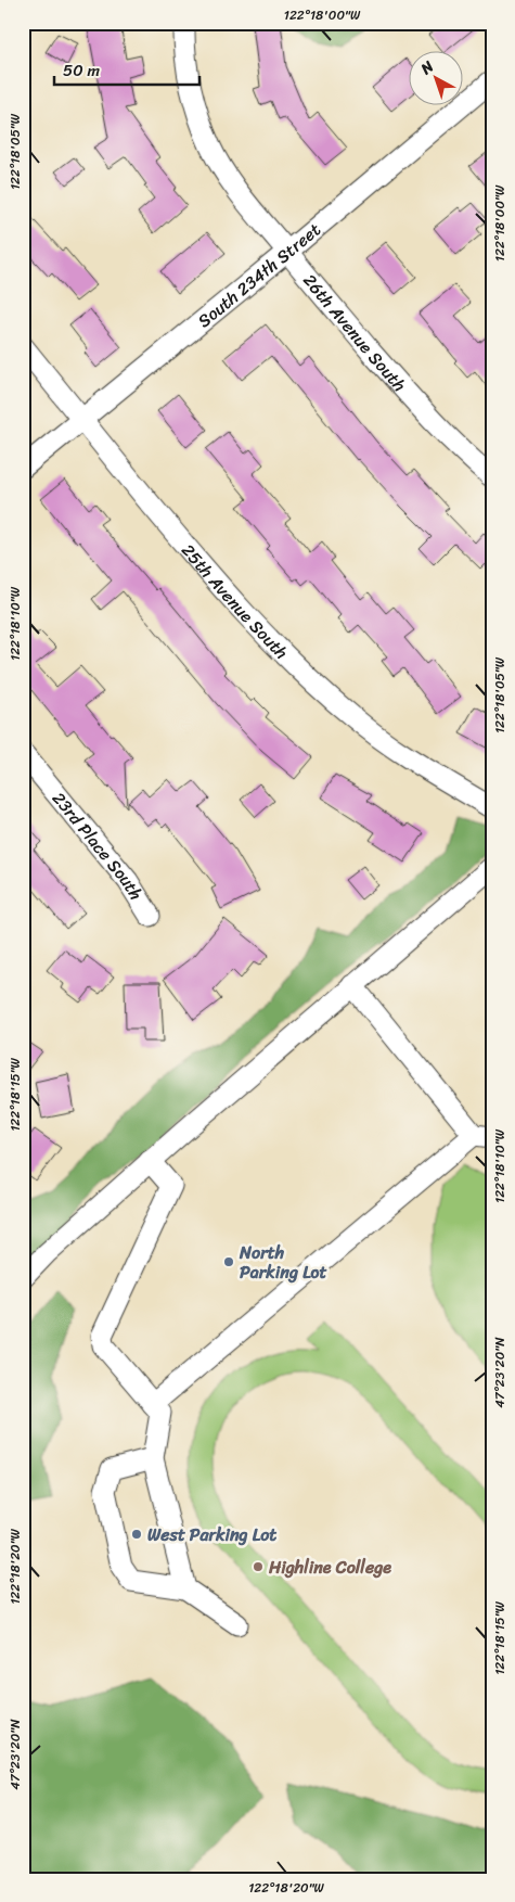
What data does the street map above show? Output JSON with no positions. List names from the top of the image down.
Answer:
{
  "streets": {
    "street": [
      "South 234th Street",
      "26th Avenue South",
      "25th Avenue South",
      "23rd Place South"
    ]
  },
  "crossings": [
    ["South 234th Street", "26th Avenue South"],
    ["South 234th Street", "25th Avenue South"]
  ],
  "places": ["North Parking Lot", "West Parking Lot", "Highline College"],
  "scale_bar": "50 m",
  "north": "top left",
  "coordinates": [
    "122°18'00\"W",
    "122°18'05\"W",
    "122°18'10\"W",
    "122°18'15\"W",
    "47°23'20\"N",
    "122°18'20\"W"
  ]
}
